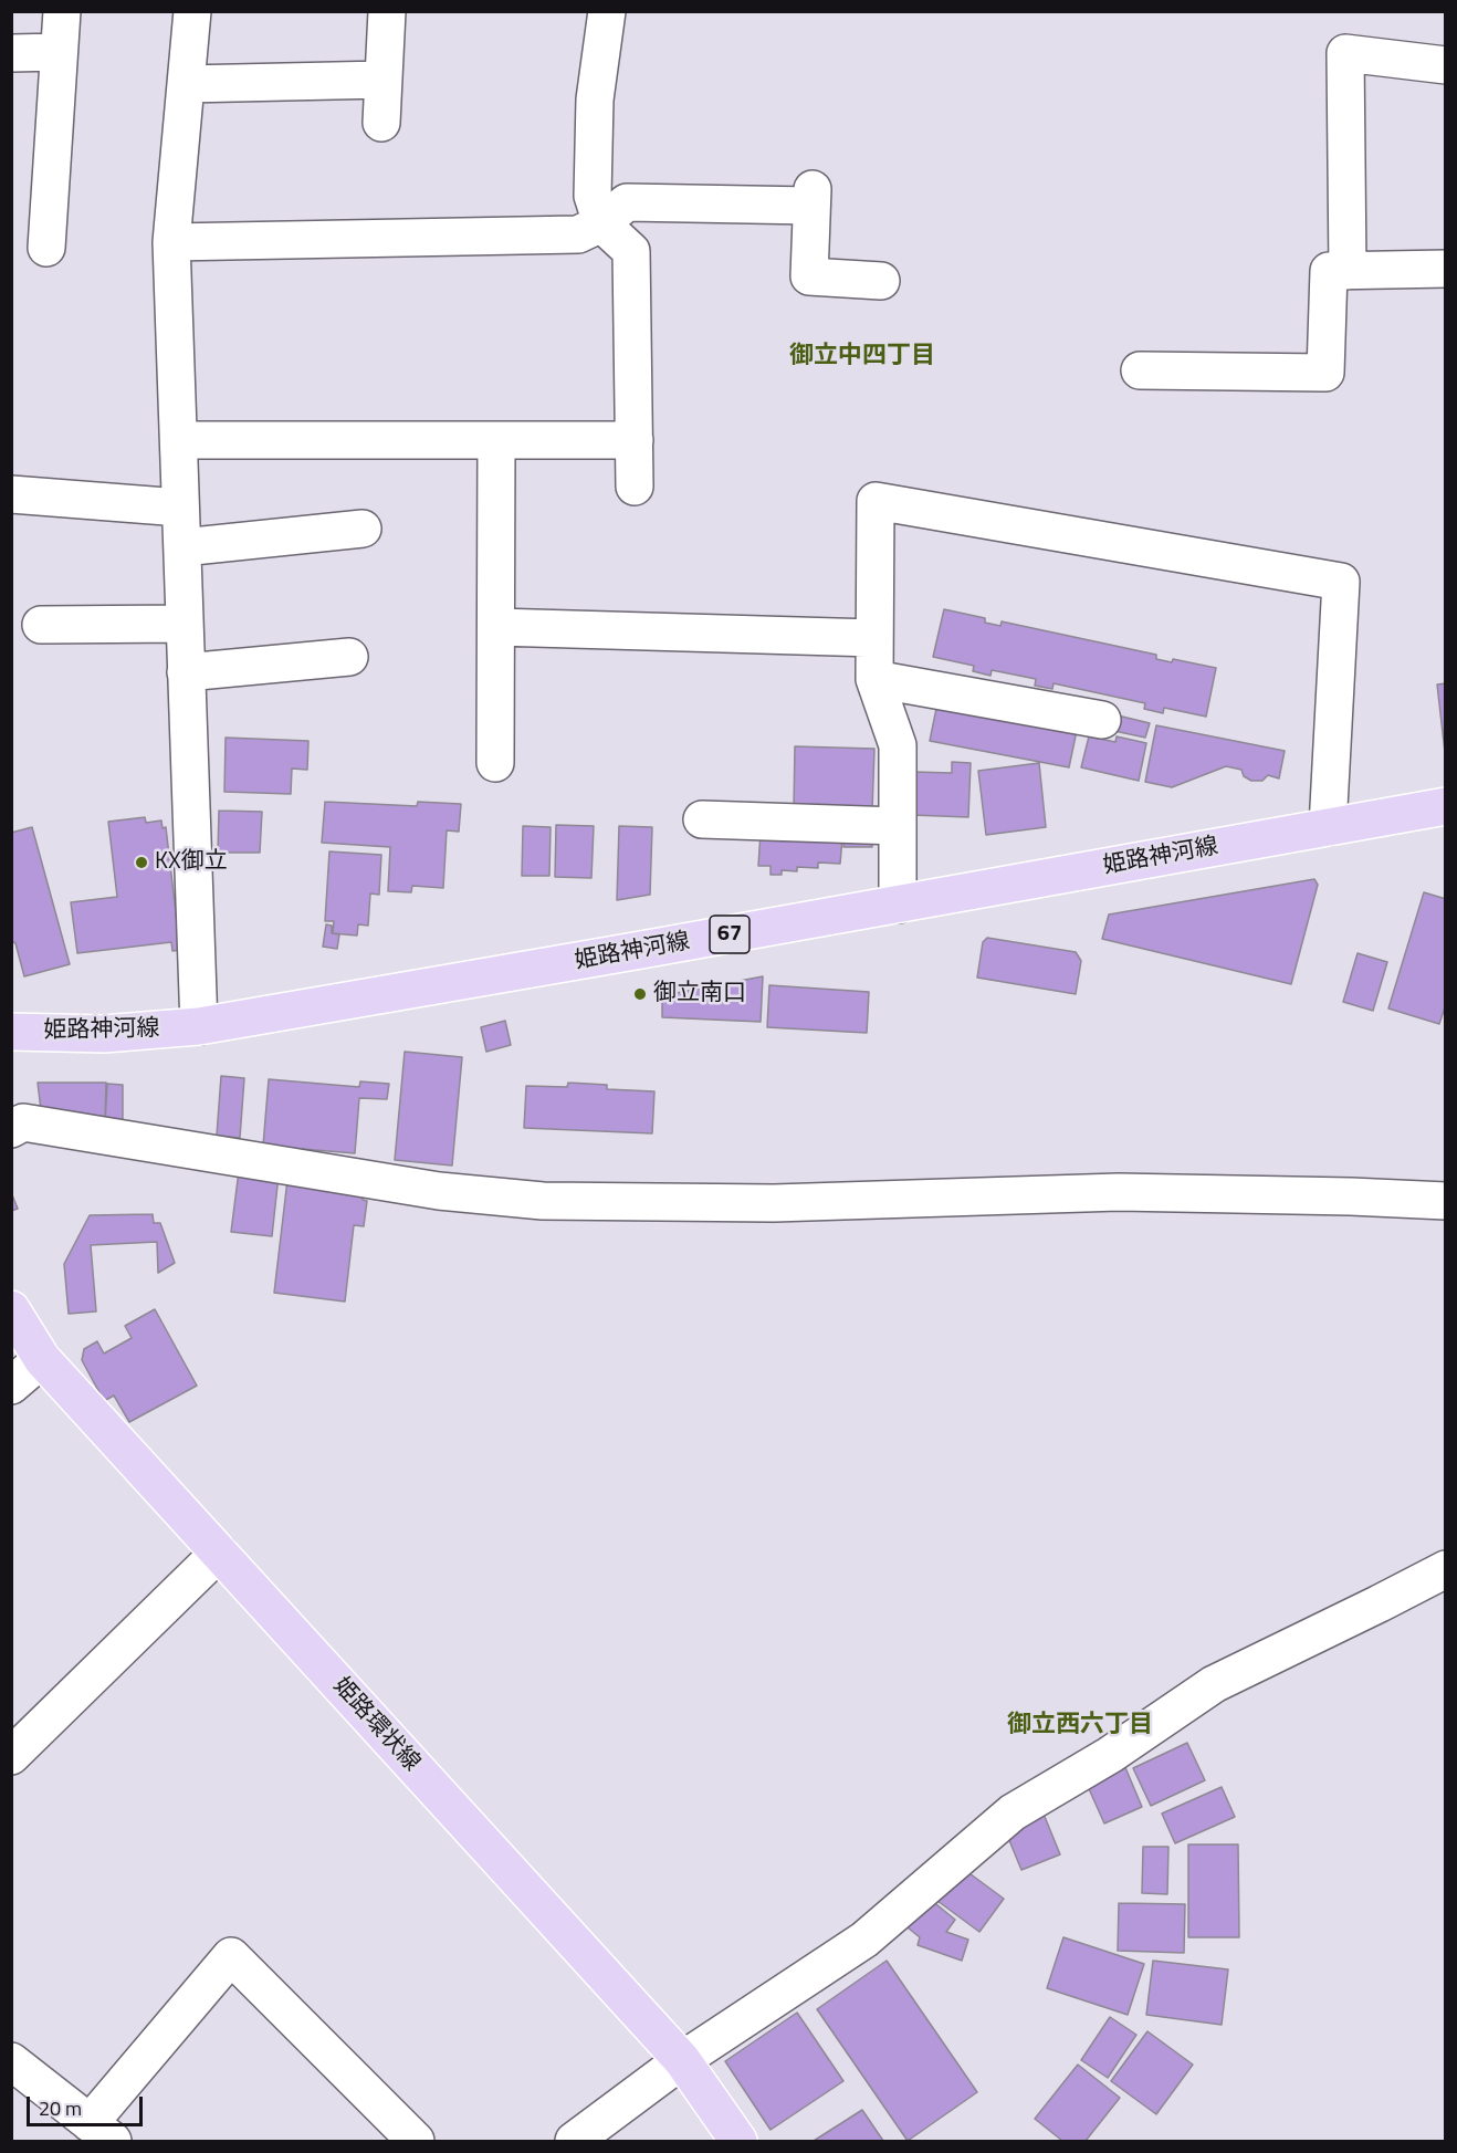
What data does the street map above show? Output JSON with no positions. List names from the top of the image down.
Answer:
{
  "streets": {
    "main road": ["姫路神河線", "67", "姫路環状線"]
  },
  "districts": ["御立中四丁目", "御立西六丁目"],
  "places": ["KX御立", "御立南口"],
  "scale_bar": "20 m"
}
